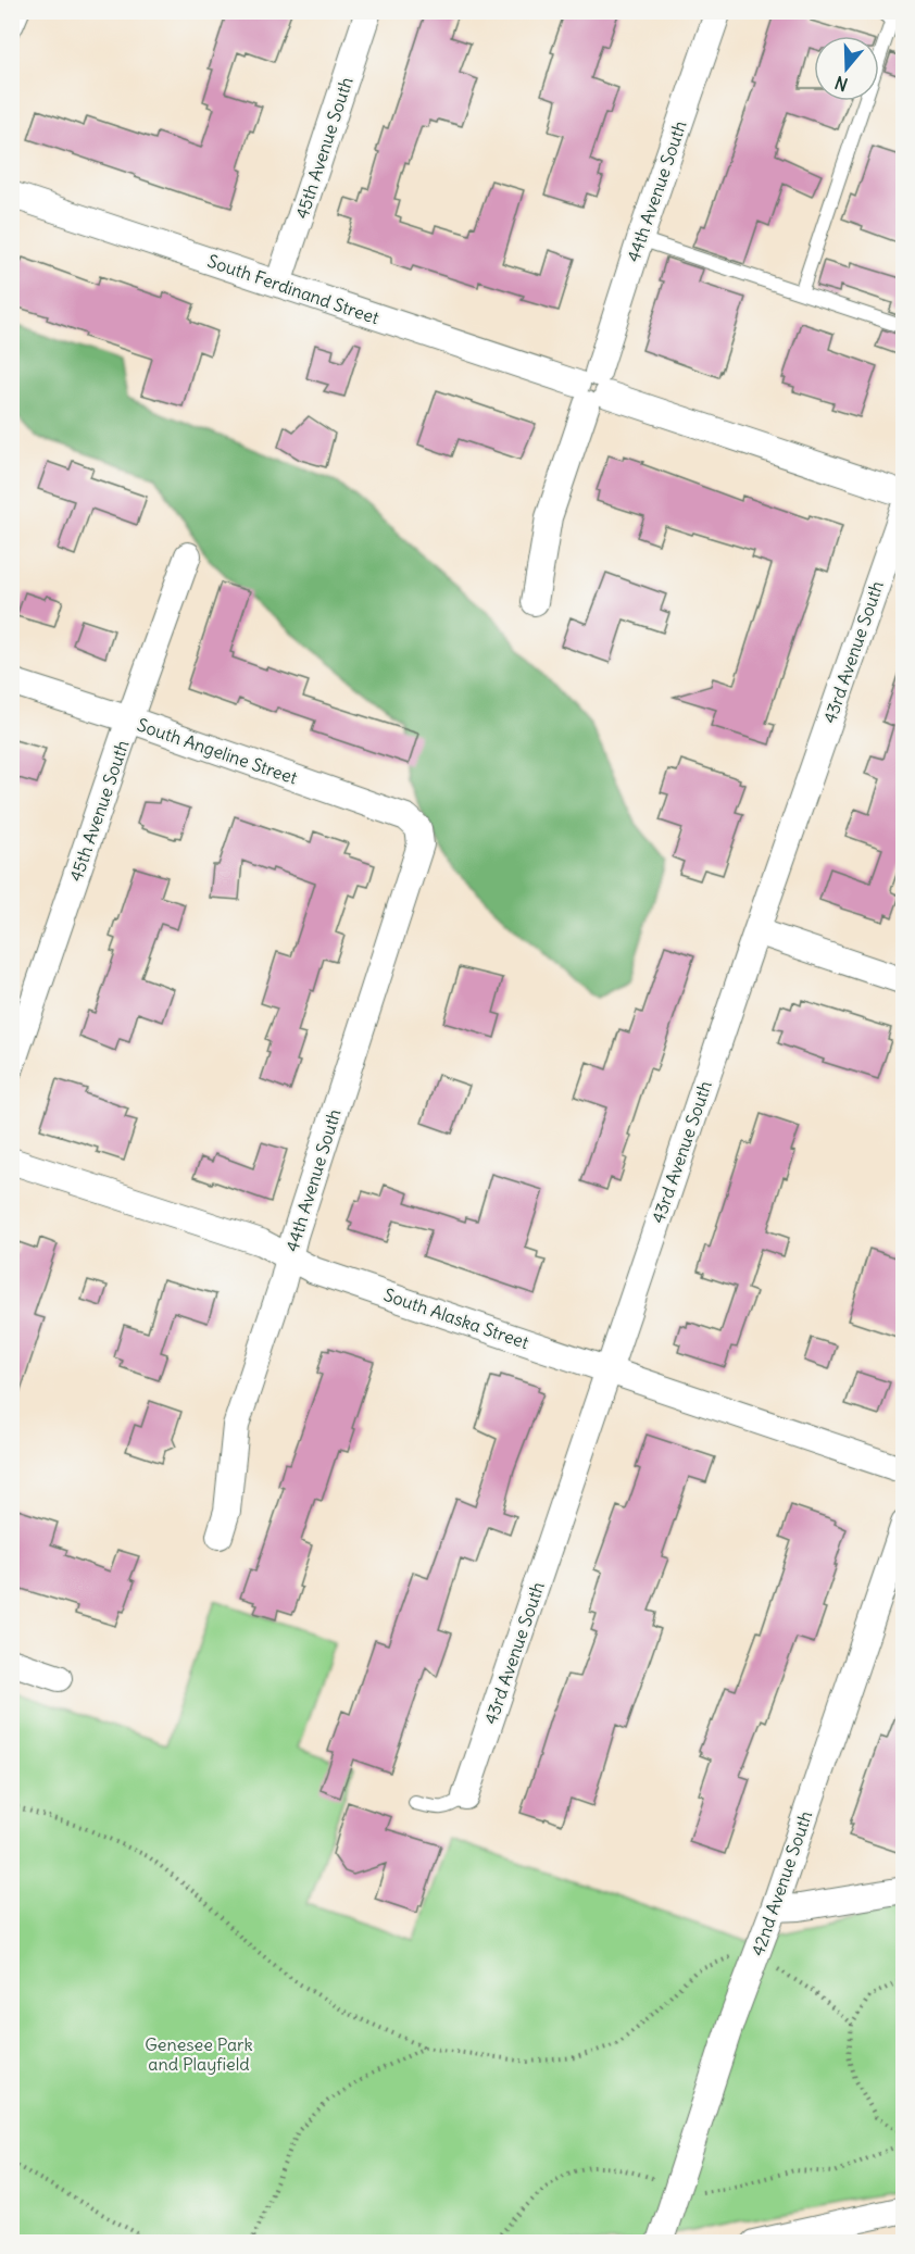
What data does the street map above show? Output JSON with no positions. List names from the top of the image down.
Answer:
{
  "streets": {
    "street": [
      "45th Avenue South",
      "44th Avenue South",
      "South Ferdinand Street",
      "43rd Avenue South",
      "South Angeline Street",
      "South Alaska Street",
      "42nd Avenue South"
    ]
  },
  "crossings": [
    ["45th Avenue South", "South Ferdinand Street"],
    ["45th Avenue South", "South Angeline Street"],
    ["44th Avenue South", "South Ferdinand Street"],
    ["44th Avenue South", "South Angeline Street"],
    ["44th Avenue South", "South Alaska Street"],
    ["South Ferdinand Street", "43rd Avenue South"],
    ["43rd Avenue South", "South Alaska Street"]
  ],
  "parks": ["Genesee Park and Playfield"],
  "north": "bottom"
}
